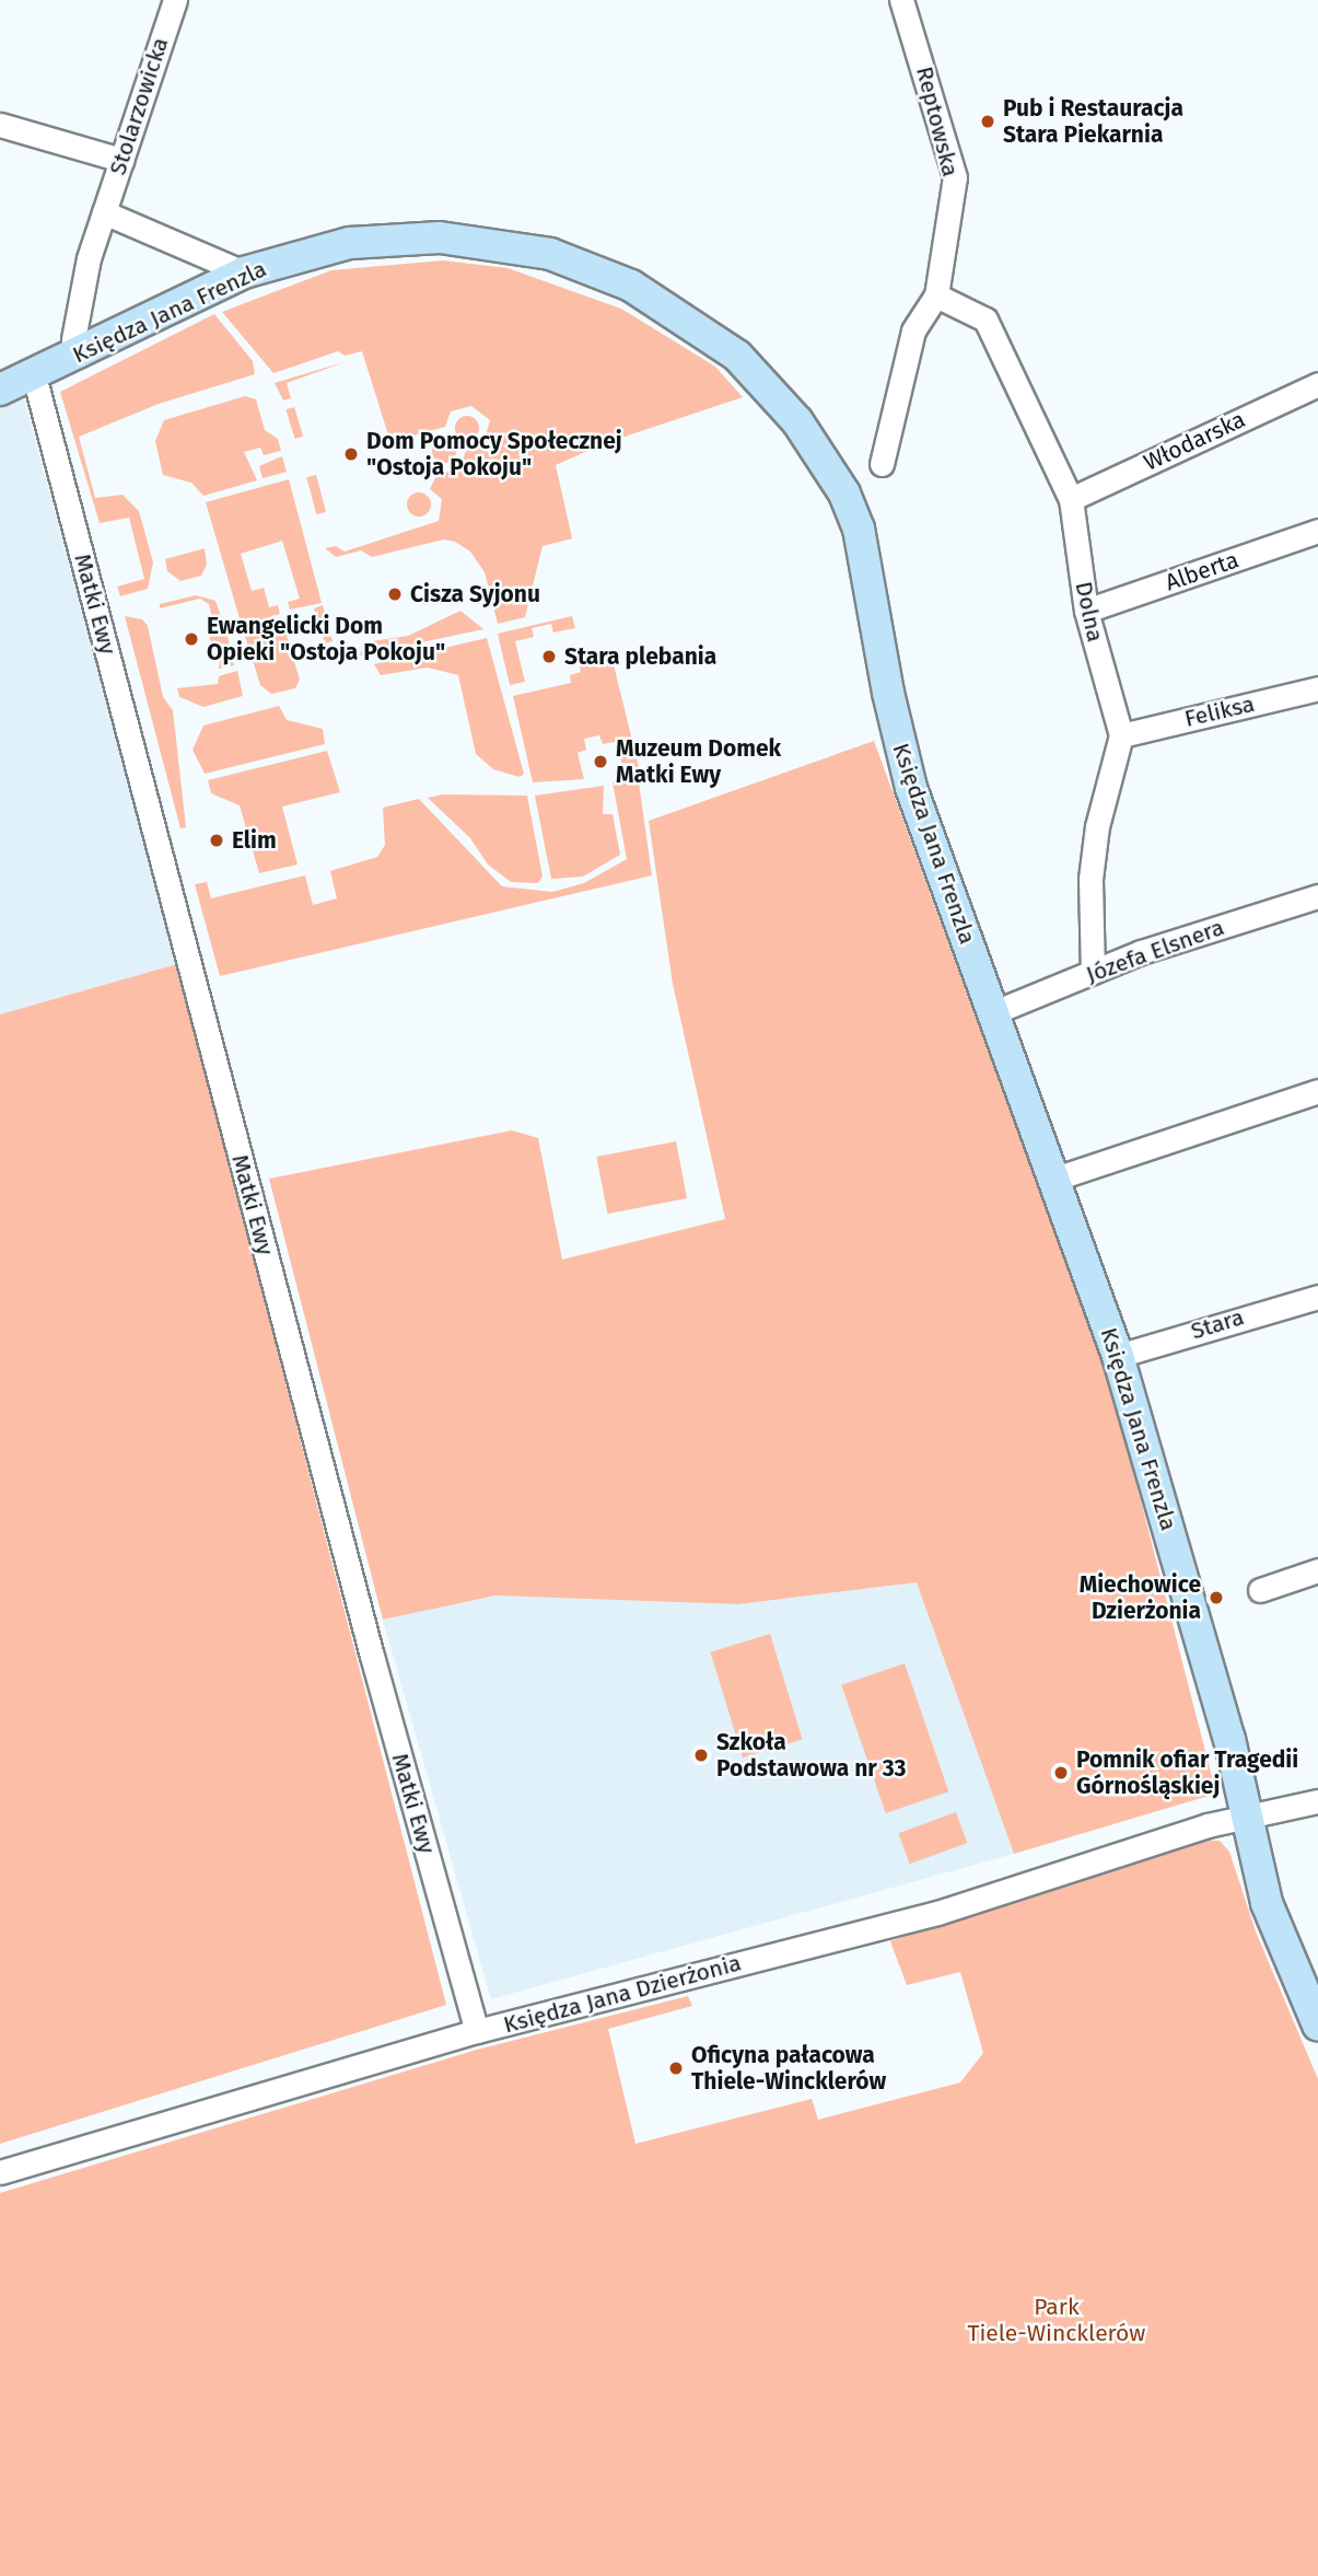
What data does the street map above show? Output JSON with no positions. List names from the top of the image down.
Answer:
{
  "streets": {
    "main road": ["Księdza Jana Frenzla"],
    "street": [
      "Stolarzowicka",
      "Reptowska",
      "Włodarska",
      "Alberta",
      "Matki Ewy",
      "Dolna",
      "Feliksa",
      "Józefa Elsnera",
      "Stara",
      "Księdza Jana Dzierżonia"
    ]
  },
  "crossings": [
    ["Stolarzowicka", "Księdza Jana Frenzla"],
    ["Reptowska", "Dolna"],
    ["Księdza Jana Frenzla", "Matki Ewy"],
    ["Księdza Jana Frenzla", "Józefa Elsnera"],
    ["Księdza Jana Frenzla", "Stara"],
    ["Księdza Jana Frenzla", "Księdza Jana Dzierżonia"],
    ["Włodarska", "Dolna"],
    ["Alberta", "Dolna"],
    ["Matki Ewy", "Księdza Jana Dzierżonia"],
    ["Dolna", "Feliksa"]
  ],
  "parks": ["Park Tiele-Wincklerów"],
  "places": [
    "Pub i Restauracja Stara Piekarnia",
    "Dom Pomocy Społecznej \"Ostoja Pokoju\"",
    "Cisza Syjonu",
    "Ewangelicki Dom Opieki \"Ostoja Pokoju\"",
    "Stara plebania",
    "Muzeum Domek Matki Ewy",
    "Elim",
    "Miechowice Dzierżonia",
    "Szkoła Podstawowa nr 33",
    "Pomnik ofiar Tragedii Górnośląskiej",
    "Oficyna pałacowa Thiele-Wincklerów"
  ]
}
